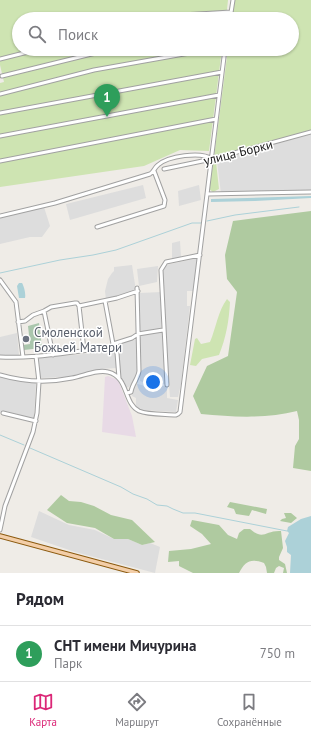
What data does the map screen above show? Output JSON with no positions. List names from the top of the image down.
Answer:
{
  "streets": {
    "street": ["улица Борки"]
  },
  "places": ["Смоленской Божьей Матери"],
  "page": {
    "search": "Поиск",
    "pins": "1",
    "heading": "Рядом",
    "list": [
      {
        "mark": "1",
        "name": "СНТ имени Мичурина",
        "note": "Парк",
        "value": "750 m"
      }
    ],
    "nav": ["Карта", "Маршрут", "Сохранённые"]
  }
}
